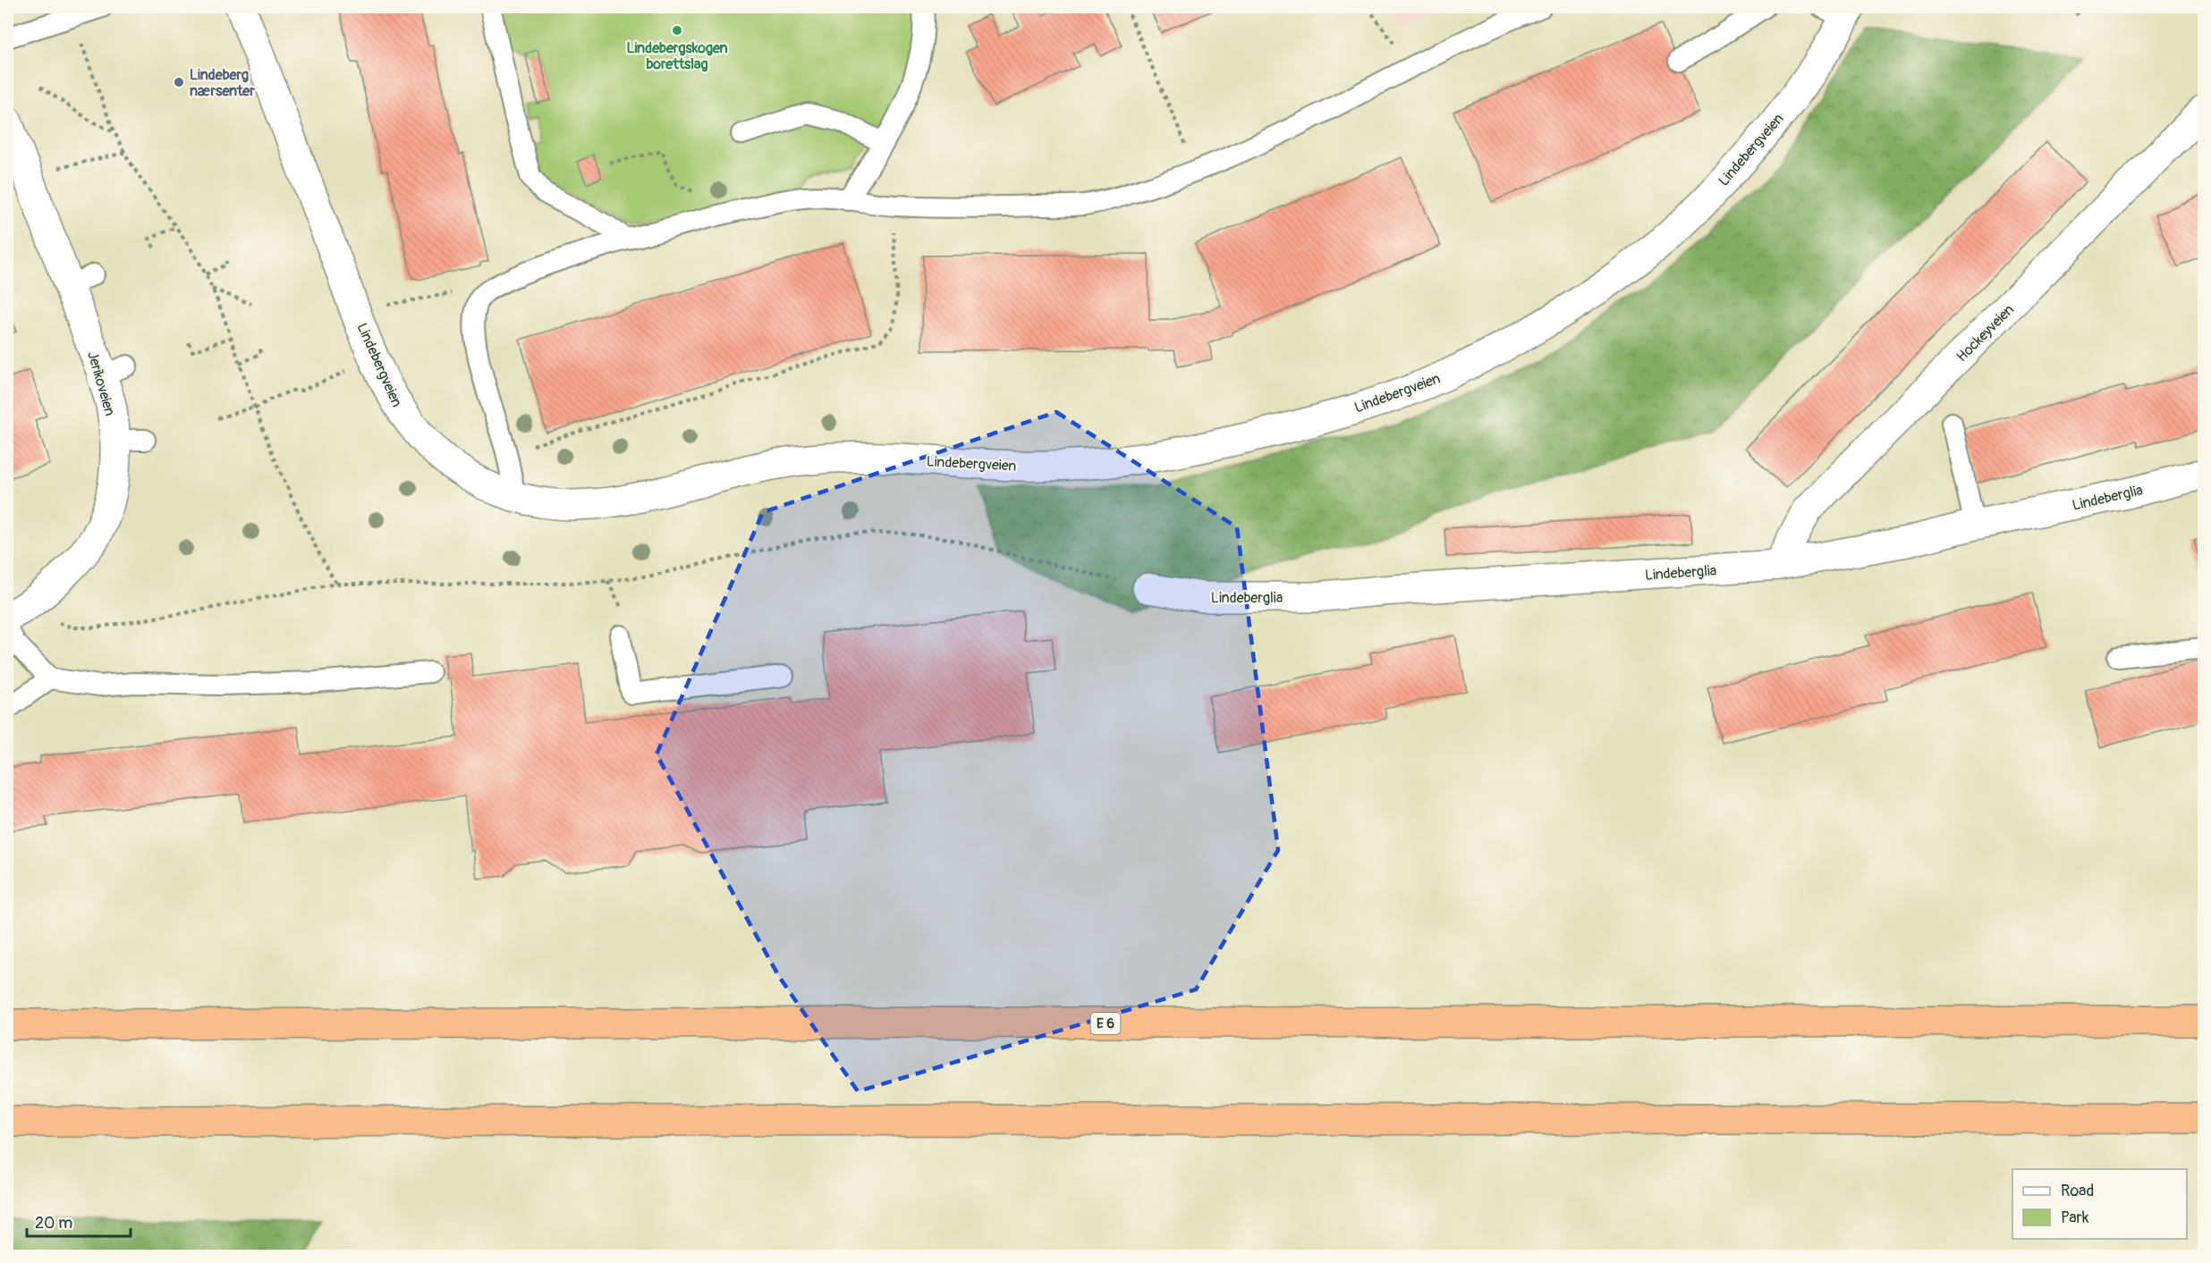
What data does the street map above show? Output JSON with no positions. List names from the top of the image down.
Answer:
{
  "streets": {
    "highway": ["E 6"],
    "street": [
      "Lindebergveien",
      "Hockeyveien",
      "Jerikoveien",
      "Lindeberglia"
    ]
  },
  "crossings": [
    ["Hockeyveien", "Lindeberglia"]
  ],
  "places": ["Lindebergskogen borettslag", "Lindeberg nærsenter"],
  "legend": ["Road", "Park"],
  "scale_bar": "20 m"
}
